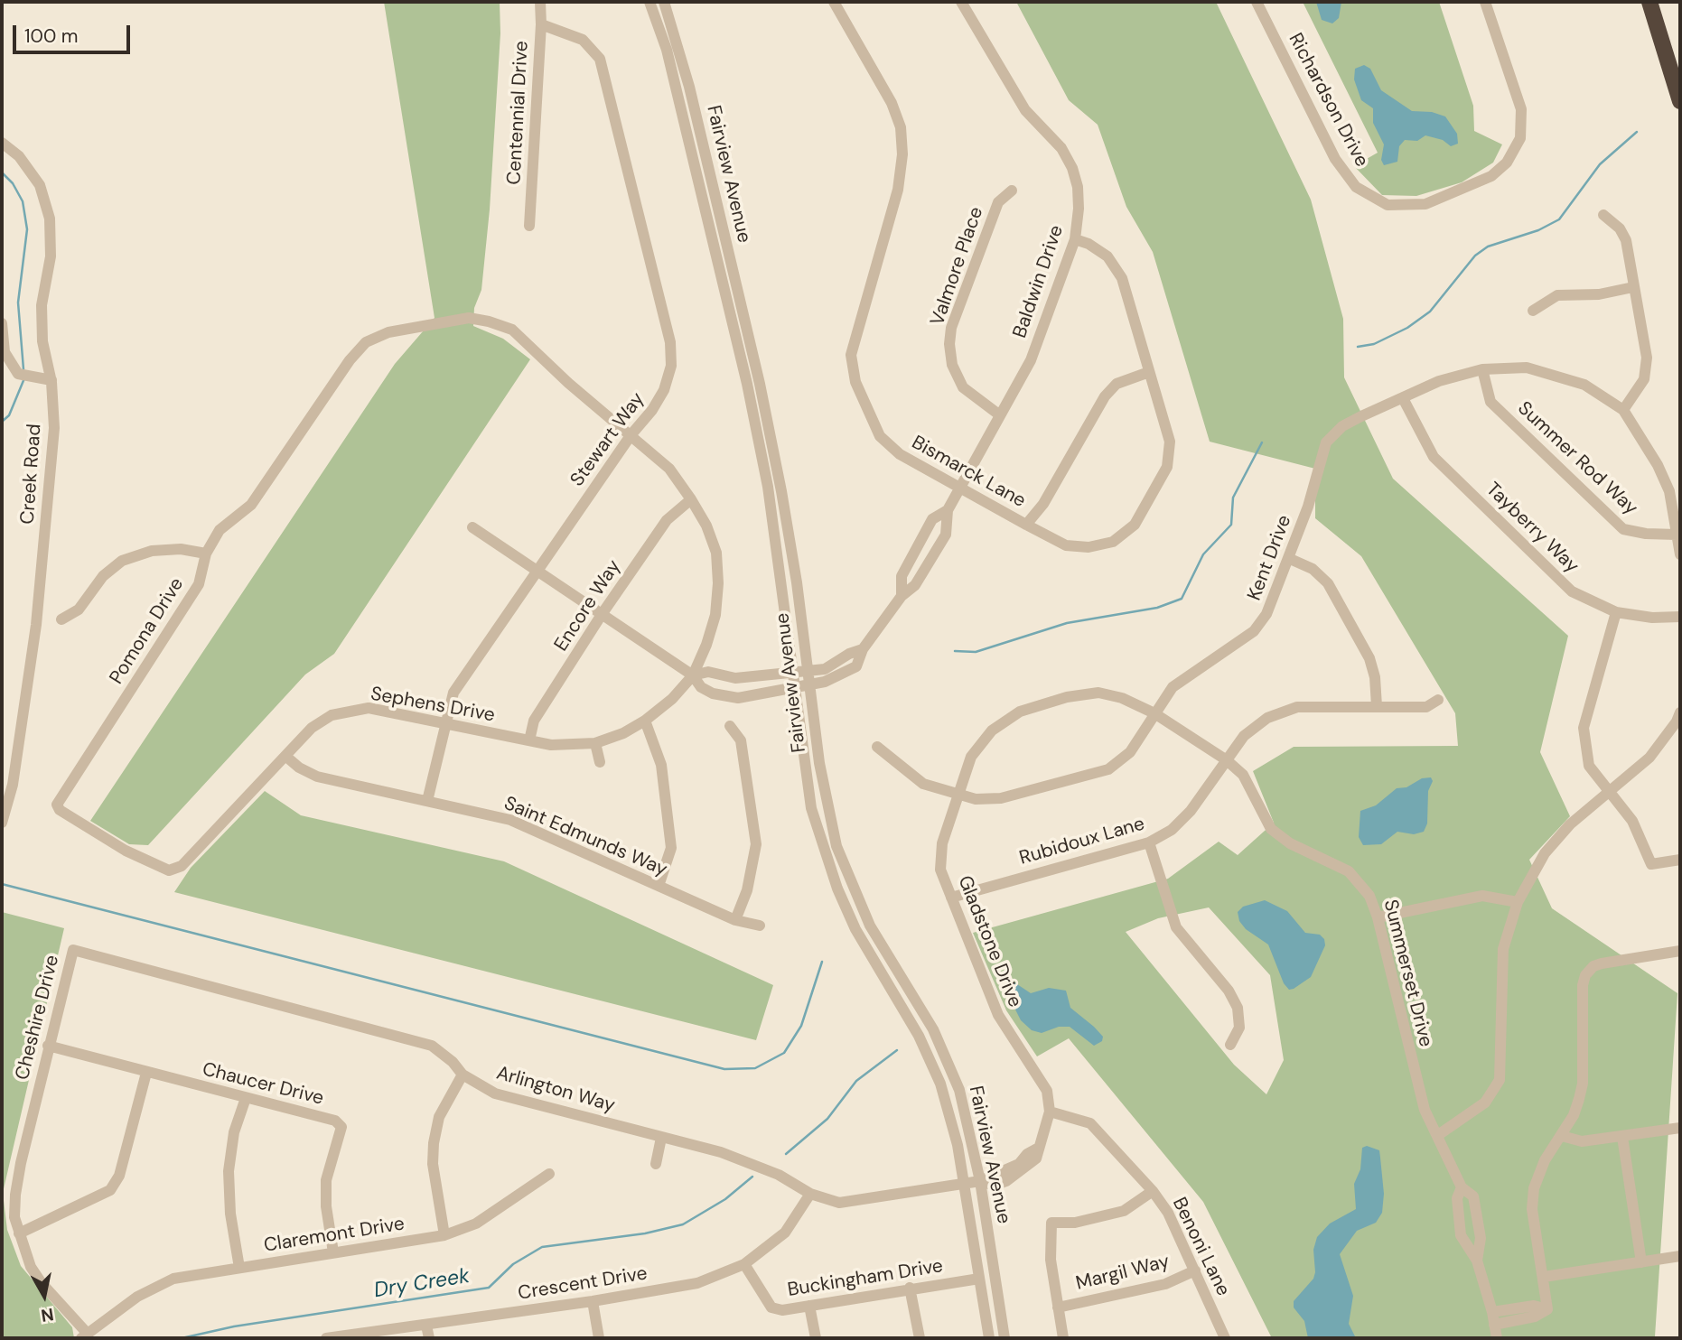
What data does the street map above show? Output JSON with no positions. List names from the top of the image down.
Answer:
{
  "streets": {
    "street": [
      "Richardson Drive",
      "Centennial Drive",
      "Fairview Avenue",
      "Valmore Place",
      "Baldwin Drive",
      "Stewart Way",
      "Summer Rod Way",
      "Bismarck Lane",
      "Creek Road",
      "Tayberry Way",
      "Kent Drive",
      "Encore Way",
      "Pomona Drive",
      "Sephens Drive",
      "Saint Edmunds Way",
      "Rubidoux Lane",
      "Gladstone Drive",
      "Summerset Drive",
      "Cheshire Drive",
      "Chaucer Drive",
      "Arlington Way",
      "Claremont Drive",
      "Benoni Lane",
      "Margil Way",
      "Buckingham Drive",
      "Crescent Drive"
    ]
  },
  "crossings": [
    ["Centennial Drive", "Stewart Way"],
    ["Fairview Avenue", "Baldwin Drive"],
    ["Fairview Avenue", "Arlington Way"],
    ["Fairview Avenue", "Buckingham Drive"],
    ["Valmore Place", "Baldwin Drive"],
    ["Baldwin Drive", "Stewart Way"],
    ["Baldwin Drive", "Bismarck Lane"],
    ["Baldwin Drive", "Encore Way"],
    ["Baldwin Drive", "Sephens Drive"],
    ["Stewart Way", "Pomona Drive"],
    ["Stewart Way", "Sephens Drive"],
    ["Stewart Way", "Saint Edmunds Way"],
    ["Summer Rod Way", "Kent Drive"],
    ["Tayberry Way", "Kent Drive"],
    ["Kent Drive", "Gladstone Drive"],
    ["Kent Drive", "Summerset Drive"],
    ["Encore Way", "Sephens Drive"],
    ["Pomona Drive", "Sephens Drive"],
    ["Sephens Drive", "Saint Edmunds Way"],
    ["Rubidoux Lane", "Gladstone Drive"],
    ["Rubidoux Lane", "Summerset Drive"],
    ["Gladstone Drive", "Summerset Drive"],
    ["Gladstone Drive", "Benoni Lane"],
    ["Cheshire Drive", "Chaucer Drive"],
    ["Cheshire Drive", "Arlington Way"],
    ["Cheshire Drive", "Claremont Drive"],
    ["Chaucer Drive", "Claremont Drive"],
    ["Arlington Way", "Crescent Drive"],
    ["Benoni Lane", "Margil Way"],
    ["Buckingham Drive", "Crescent Drive"]
  ],
  "water": ["Dry Creek"],
  "scale_bar": "100 m",
  "north": "bottom"
}
